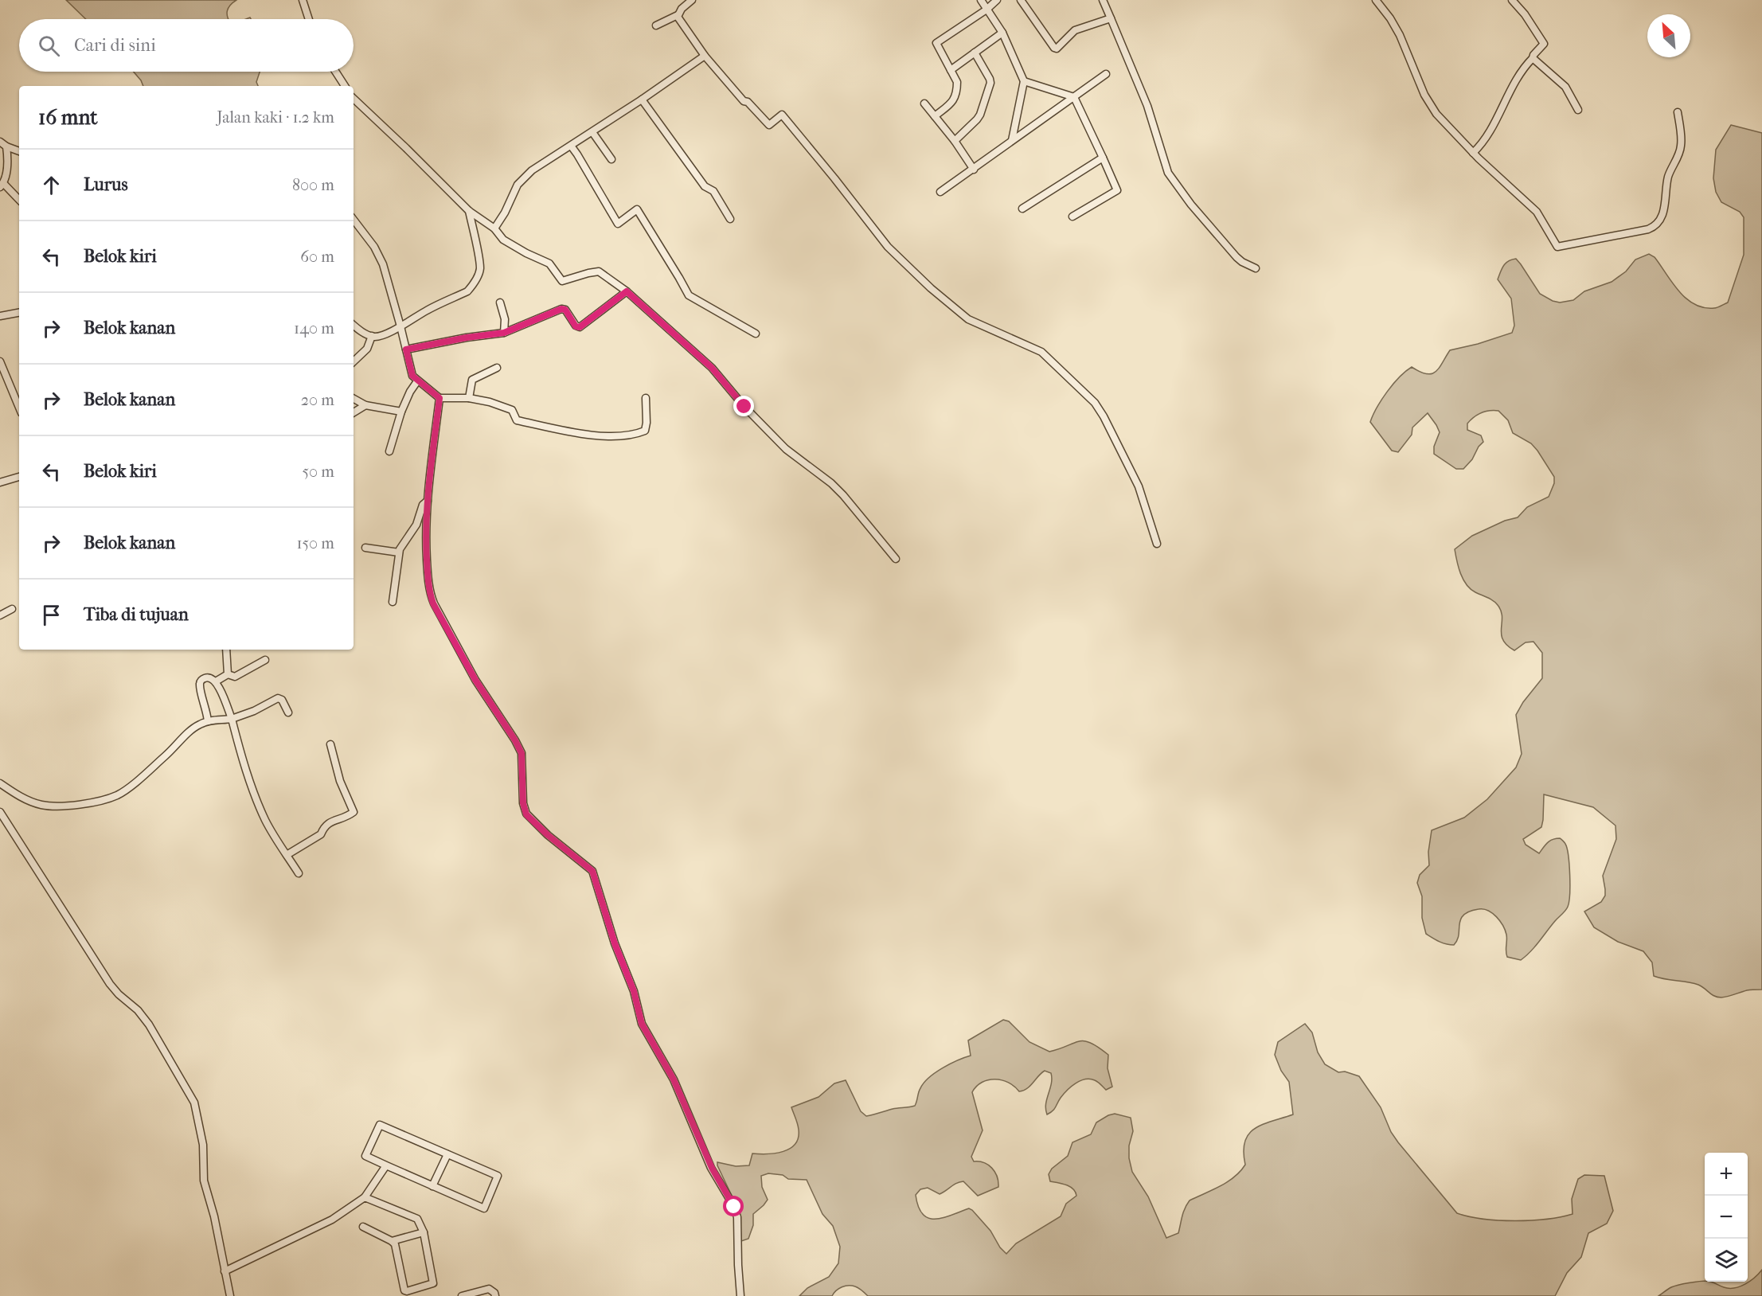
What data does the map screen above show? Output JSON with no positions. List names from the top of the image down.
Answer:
{
  "north": "top left",
  "page": {
    "search": "Cari di sini",
    "heading": ["16 mnt", "Jalan kaki · 1.2 km"],
    "list": [
      ["Lurus", "800 m"],
      ["Belok kiri", "60 m"],
      ["Belok kanan", "140 m"],
      ["Belok kanan", "20 m"],
      ["Belok kiri", "50 m"],
      ["Belok kanan", "150 m"],
      "Tiba di tujuan"
    ],
    "map_buttons": ["+", "−"]
  }
}
